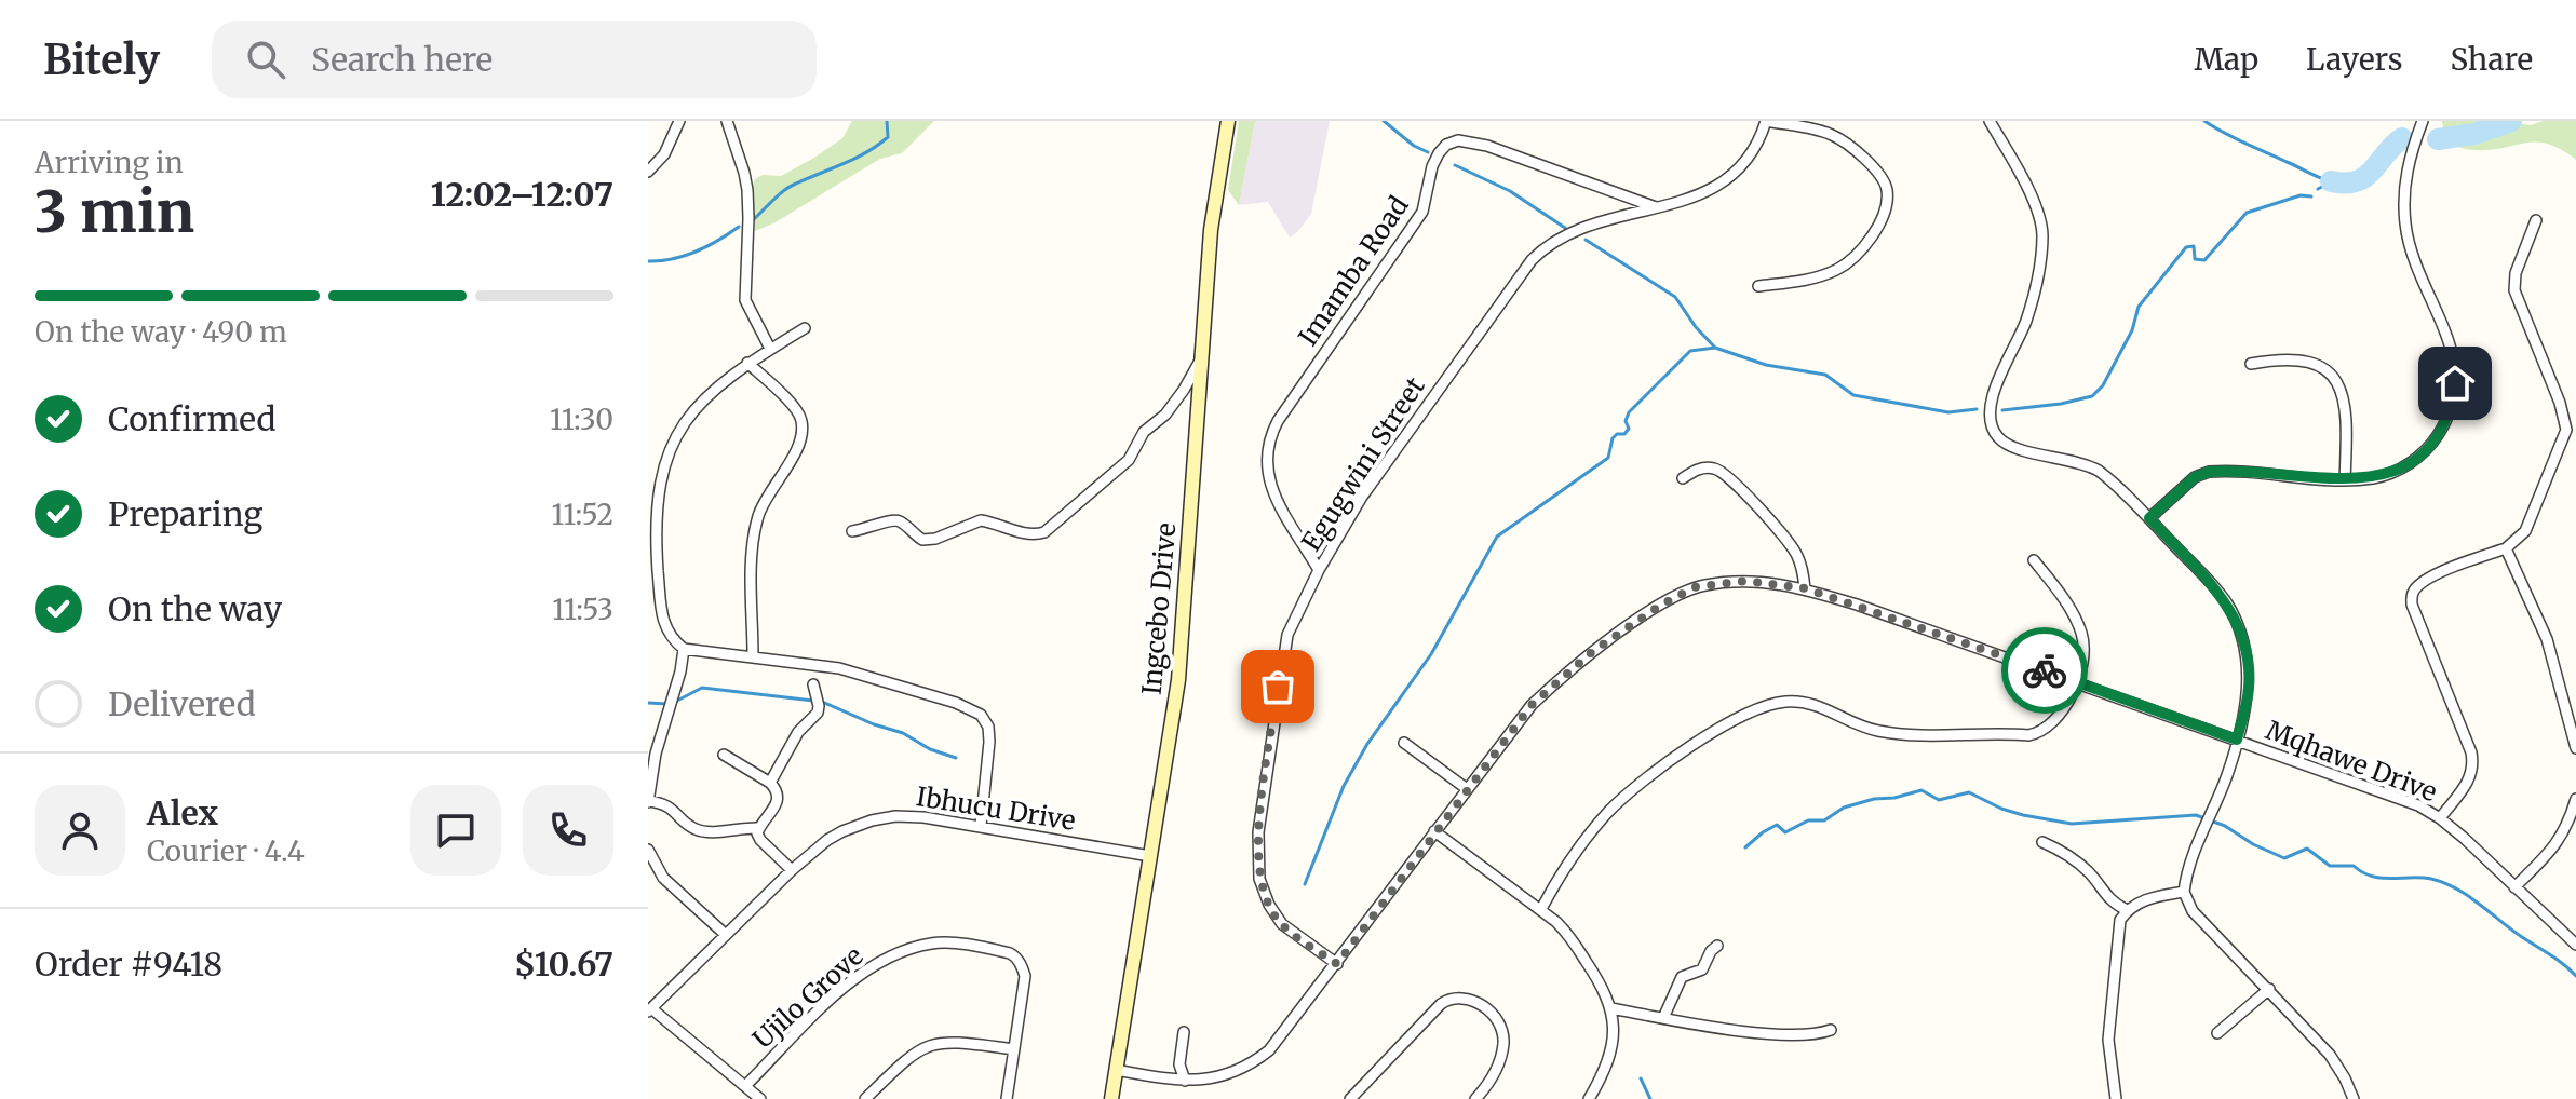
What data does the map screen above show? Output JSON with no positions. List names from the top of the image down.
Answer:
{
  "streets": {
    "main road": ["Ingcebo Drive"],
    "street": [
      "Imamba Road",
      "Egugwini Street",
      "Mqhawe Drive",
      "Ibhucu Drive",
      "Ujilo Grove"
    ]
  },
  "crossings": [
    ["Imamba Road", "Egugwini Street"],
    ["Egugwini Street", "Mqhawe Drive"],
    ["Ingcebo Drive", "Mqhawe Drive"],
    ["Ingcebo Drive", "Ibhucu Drive"]
  ],
  "page": {
    "header": "Bitely",
    "search": "Search here",
    "nav": ["Map", "Layers", "Share"],
    "heading": ["3 min", "Arriving in", "12:02–12:07"],
    "panel": [
      "Alex",
      "Courier · 4.4",
      "Order #9418",
      "$10.67"
    ],
    "bar": "On the way · 490 m",
    "list": [
      ["Confirmed", "11:30"],
      ["Preparing", "11:52"],
      ["On the way", "11:53"],
      "Delivered"
    ]
  }
}
